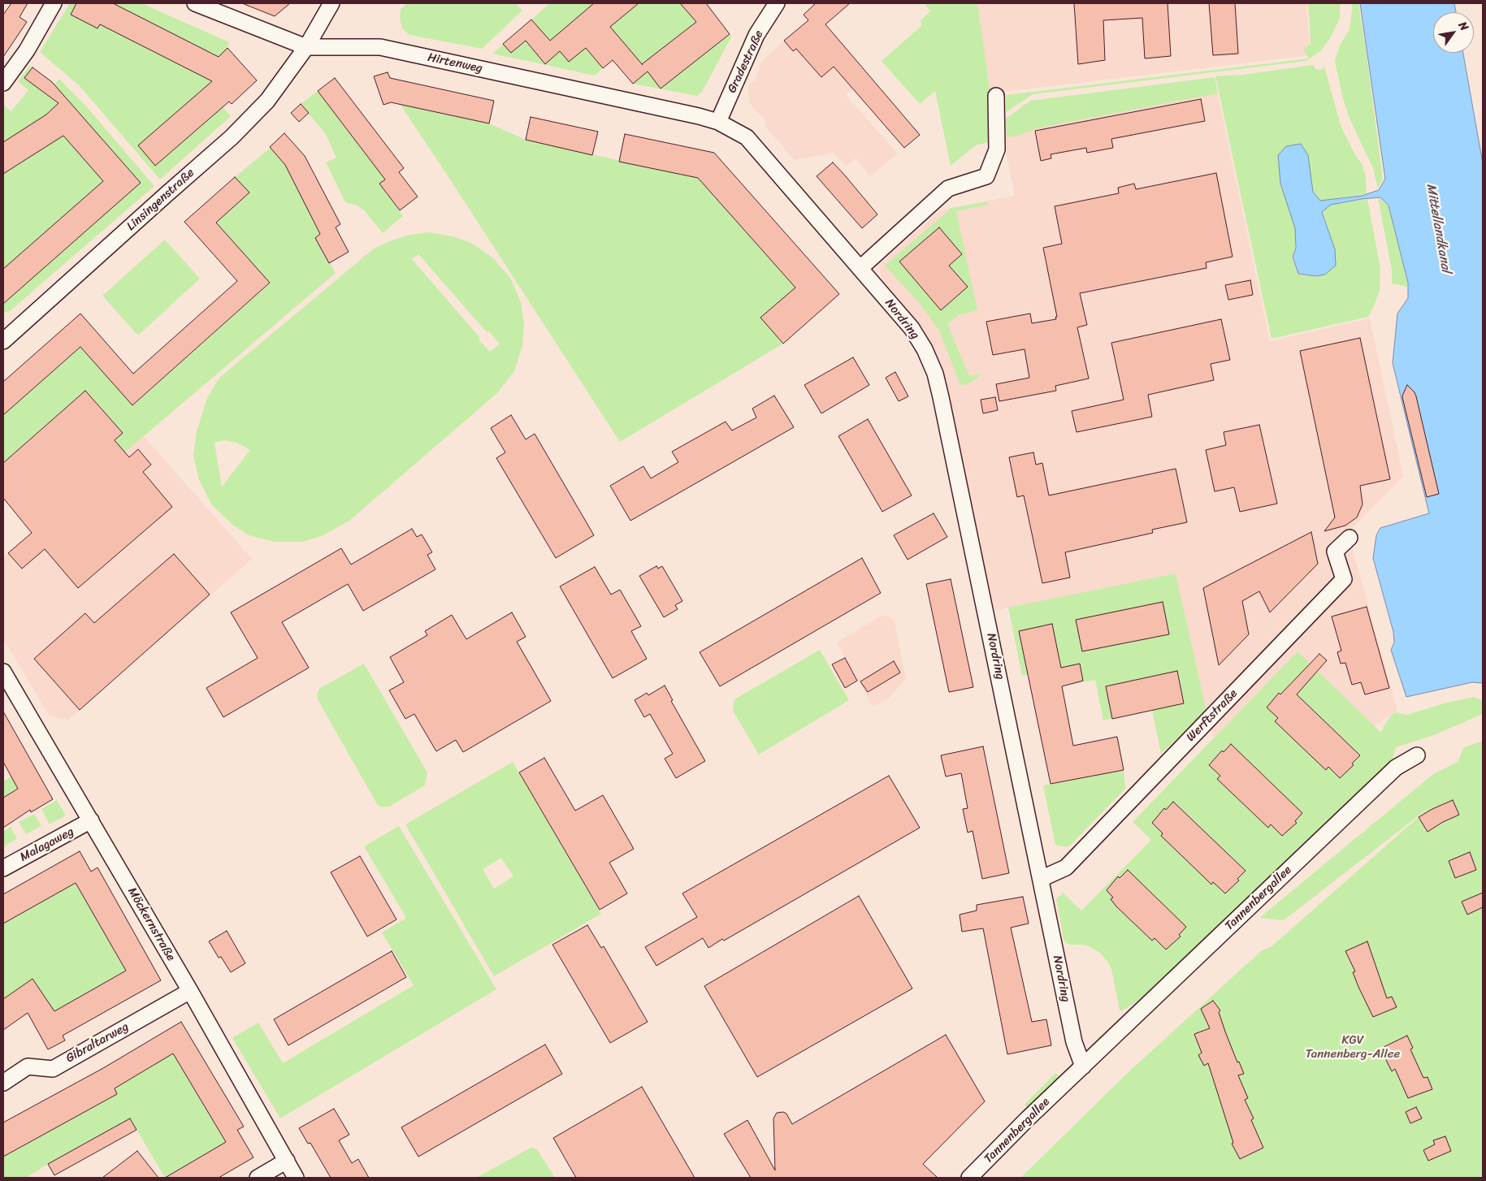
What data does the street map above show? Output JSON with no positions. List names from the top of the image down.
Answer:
{
  "streets": {
    "street": [
      "Gradestraße",
      "Hirtenweg",
      "Linsingenstraße",
      "Nordring",
      "Werftstraße",
      "Malagaweg",
      "Tannenbergallee",
      "Möckernstraße",
      "Gibraltarweg"
    ]
  },
  "crossings": [
    ["Gradestraße", "Hirtenweg"],
    ["Gradestraße", "Nordring"],
    ["Hirtenweg", "Linsingenstraße"],
    ["Hirtenweg", "Nordring"],
    ["Nordring", "Werftstraße"],
    ["Nordring", "Tannenbergallee"],
    ["Malagaweg", "Möckernstraße"],
    ["Möckernstraße", "Gibraltarweg"]
  ],
  "water": ["Mittellandkanal"],
  "parks": ["KGV Tannenberg-Allee"],
  "north": "top right"
}
